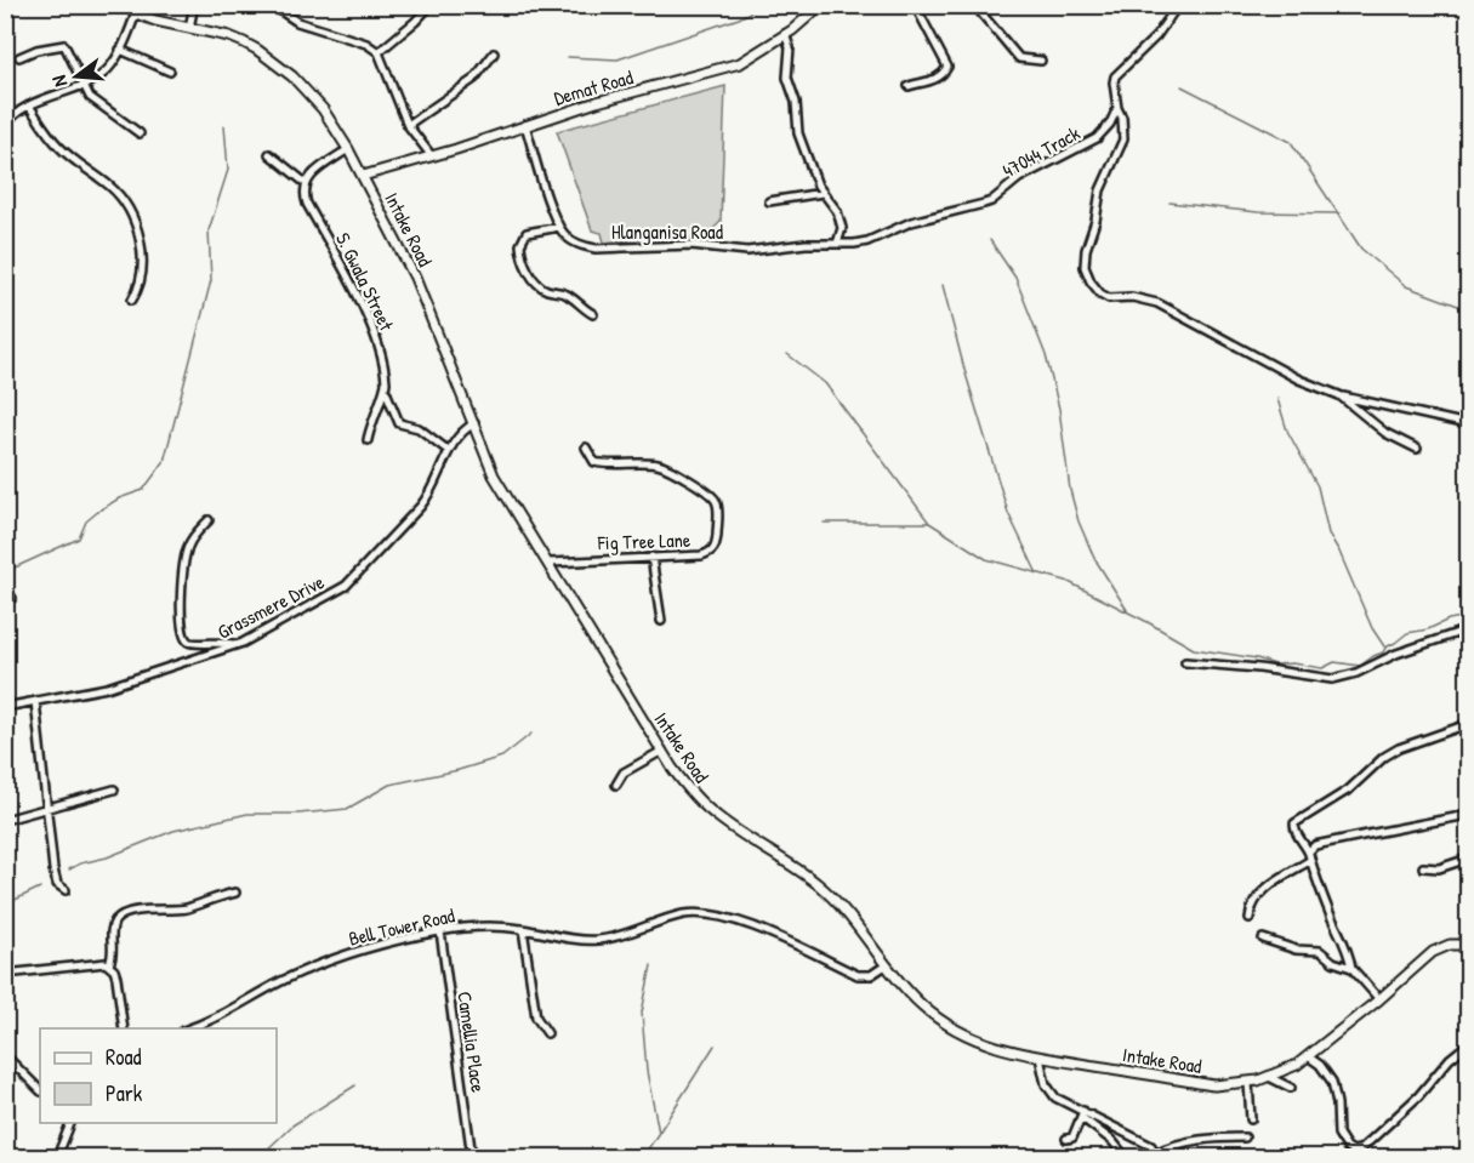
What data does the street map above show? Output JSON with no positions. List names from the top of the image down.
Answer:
{
  "streets": {
    "street": [
      "Demat Road",
      "47044 Track",
      "Intake Road",
      "Hlanganisa Road",
      "S. Gwala Street",
      "Fig Tree Lane",
      "Grassmere Drive",
      "Bell Tower Road",
      "Camellia Place"
    ]
  },
  "crossings": [
    ["Demat Road", "Intake Road"],
    ["47044 Track", "Hlanganisa Road"],
    ["Intake Road", "Fig Tree Lane"],
    ["Intake Road", "Grassmere Drive"],
    ["Intake Road", "Bell Tower Road"],
    ["Bell Tower Road", "Camellia Place"]
  ],
  "legend": ["Road", "Park"],
  "north": "left"
}
